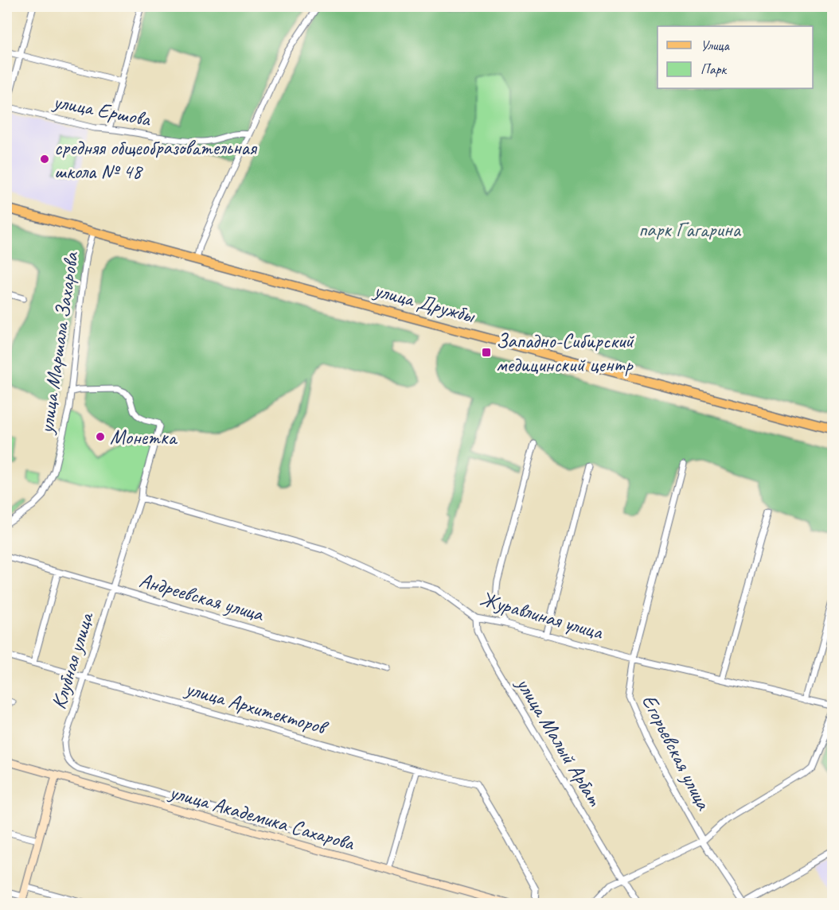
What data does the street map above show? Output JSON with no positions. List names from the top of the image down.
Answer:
{
  "streets": {
    "main road": ["улица Дружбы"],
    "street": [
      "улица Ершова",
      "улица Маршала Захарова",
      "Андреевская улица",
      "Журавлиная улица",
      "Клубная улица",
      "улица Архитекторов",
      "улица Малый Арбат",
      "Егорьевская улица",
      "улица Академика Сахарова"
    ]
  },
  "crossings": [
    ["улица Дружбы", "улица Маршала Захарова"],
    ["улица Маршала Захарова", "Клубная улица"],
    ["Андреевская улица", "Клубная улица"],
    ["Журавлиная улица", "Клубная улица"],
    ["Журавлиная улица", "улица Малый Арбат"],
    ["Журавлиная улица", "Егорьевская улица"],
    ["Клубная улица", "улица Архитекторов"]
  ],
  "parks": ["парк Гагарина"],
  "places": {
    "other": ["средняя общеобразовательная школа № 48", "Монетка"],
    "transit": ["Западно-Сибирский медицинский центр"]
  },
  "legend": ["Улица", "Парк"]
}
